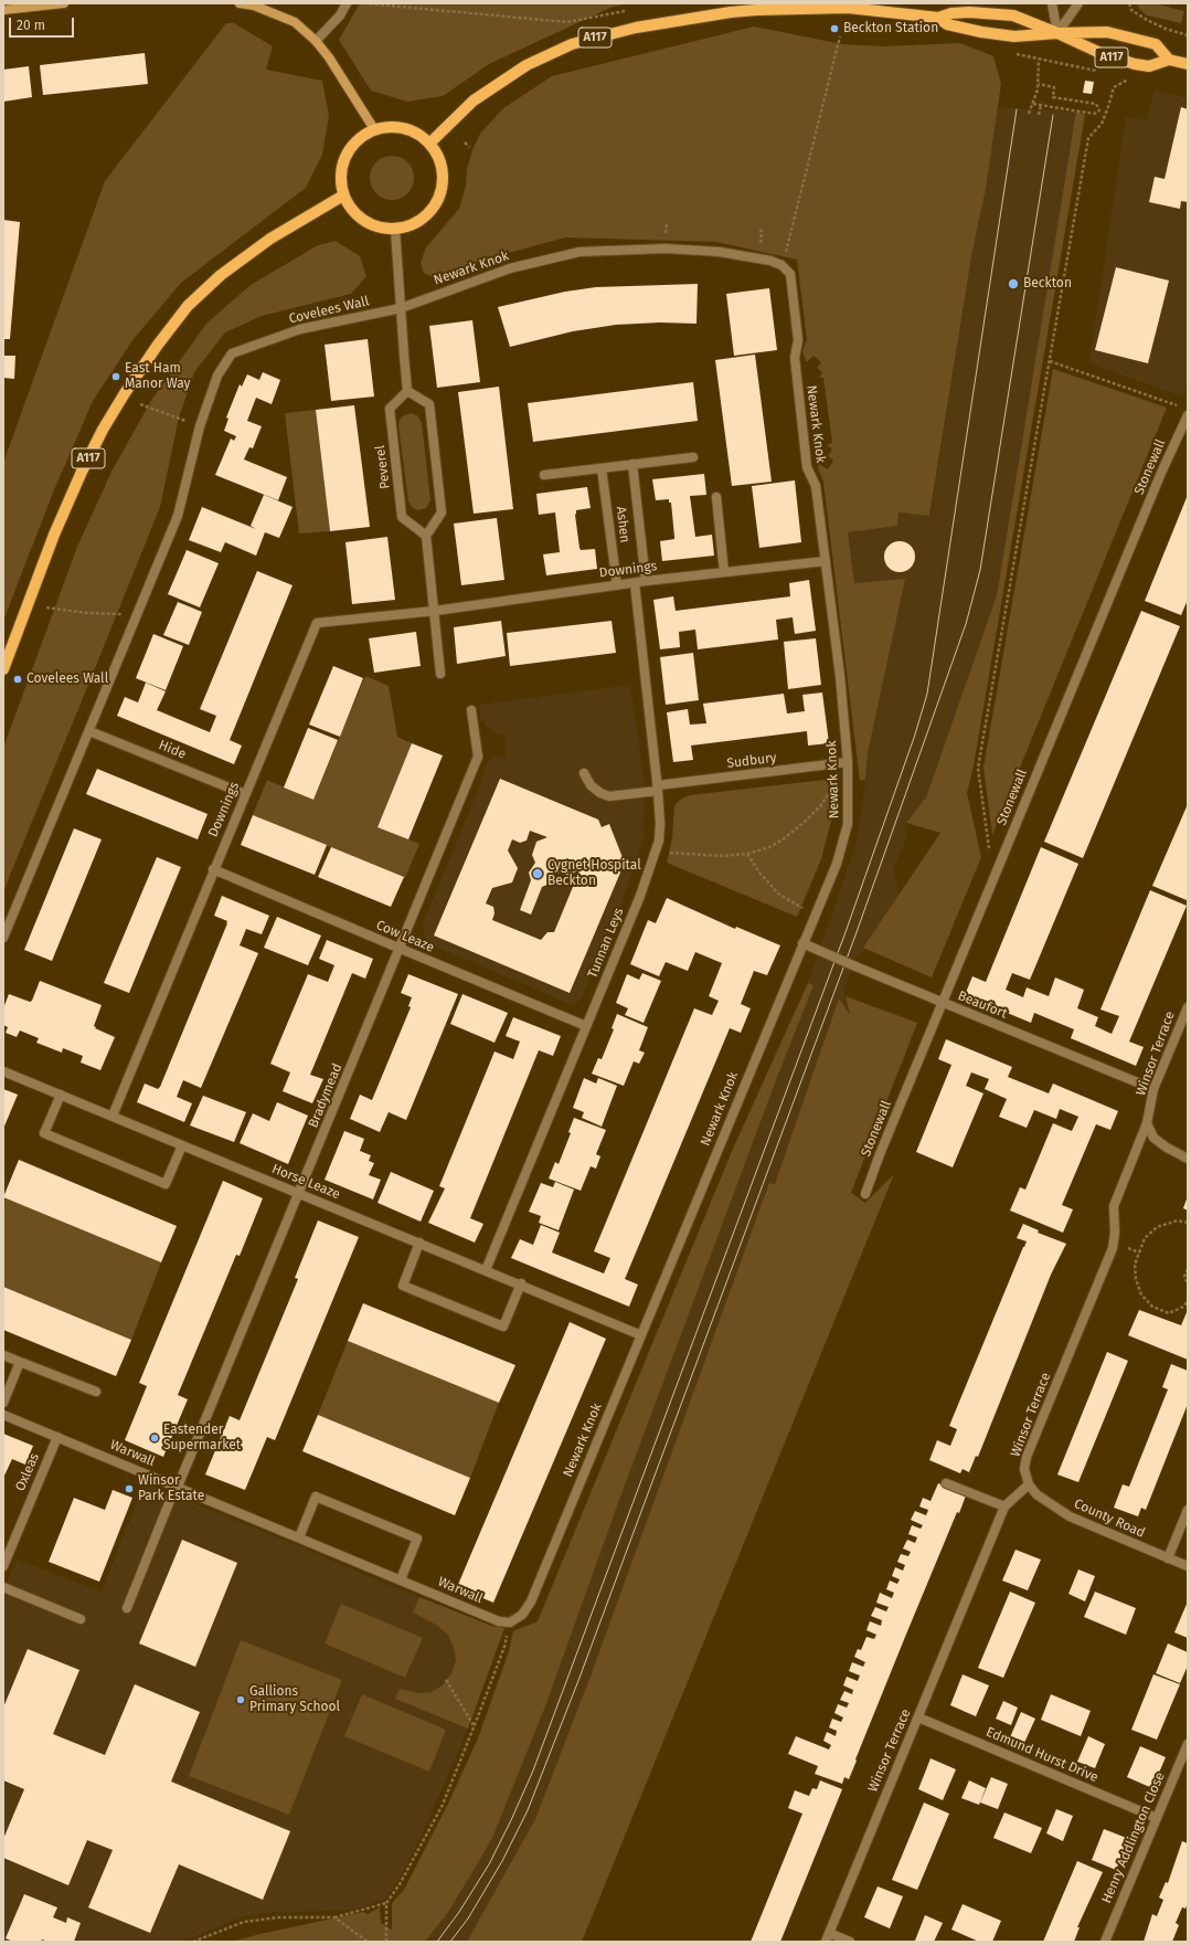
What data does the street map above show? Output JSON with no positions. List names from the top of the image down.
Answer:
{
  "streets": {
    "main road": ["A117"],
    "street": [
      "Newark Knok",
      "Covelees Wall",
      "Peverel",
      "Stonewall",
      "Ashen",
      "Downings",
      "Hide",
      "Sudbury",
      "Cow Leaze",
      "Tunnan Leys",
      "Beaufort",
      "Winsor Terrace",
      "Bradymead",
      "Horse Leaze",
      "Warwall",
      "Oxleas",
      "County Road",
      "Edmund Hurst Drive",
      "Henry Addlington Close"
    ]
  },
  "crossings": [
    ["Newark Knok", "Covelees Wall"],
    ["Newark Knok", "Downings"],
    ["Newark Knok", "Sudbury"],
    ["Newark Knok", "Beaufort"],
    ["Newark Knok", "Horse Leaze"],
    ["Newark Knok", "Warwall"],
    ["Covelees Wall", "Hide"],
    ["Stonewall", "Beaufort"],
    ["Ashen", "Downings"],
    ["Downings", "Hide"],
    ["Downings", "Cow Leaze"],
    ["Downings", "Tunnan Leys"],
    ["Downings", "Horse Leaze"],
    ["Sudbury", "Tunnan Leys"],
    ["Cow Leaze", "Tunnan Leys"],
    ["Cow Leaze", "Bradymead"],
    ["Tunnan Leys", "Horse Leaze"],
    ["Beaufort", "Winsor Terrace"],
    ["Winsor Terrace", "County Road"],
    ["Winsor Terrace", "Edmund Hurst Drive"],
    ["Bradymead", "Horse Leaze"],
    ["Bradymead", "Warwall"],
    ["Warwall", "Oxleas"],
    ["Edmund Hurst Drive", "Henry Addlington Close"]
  ],
  "places": [
    "Beckton Station",
    "Beckton",
    "East Ham Manor Way",
    "Covelees Wall",
    "Cygnet Hospital Beckton",
    "Eastender Supermarket",
    "Winsor Park Estate",
    "Gallions Primary School"
  ],
  "scale_bar": "20 m"
}
